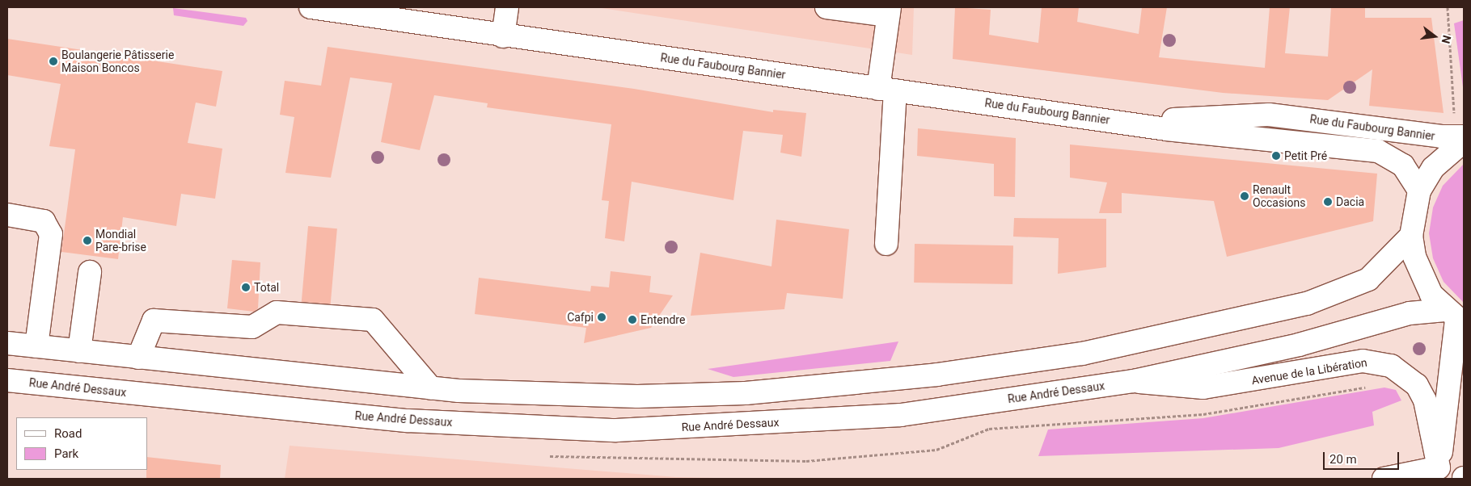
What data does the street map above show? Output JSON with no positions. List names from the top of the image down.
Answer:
{
  "streets": {
    "main road": ["Rue du Faubourg Bannier", "Avenue de la Libération", "Rue André Dessaux"]
  },
  "crossings": [
    ["Avenue de la Libération", "Rue André Dessaux"]
  ],
  "places": [
    "Boulangerie Pâtisserie Maison Boncos",
    "Petit Pré",
    "Renault Occasions",
    "Dacia",
    "Mondial Pare-brise",
    "Total",
    "Cafpi",
    "Entendre"
  ],
  "legend": ["Road", "Park"],
  "scale_bar": "20 m",
  "north": "right"
}
